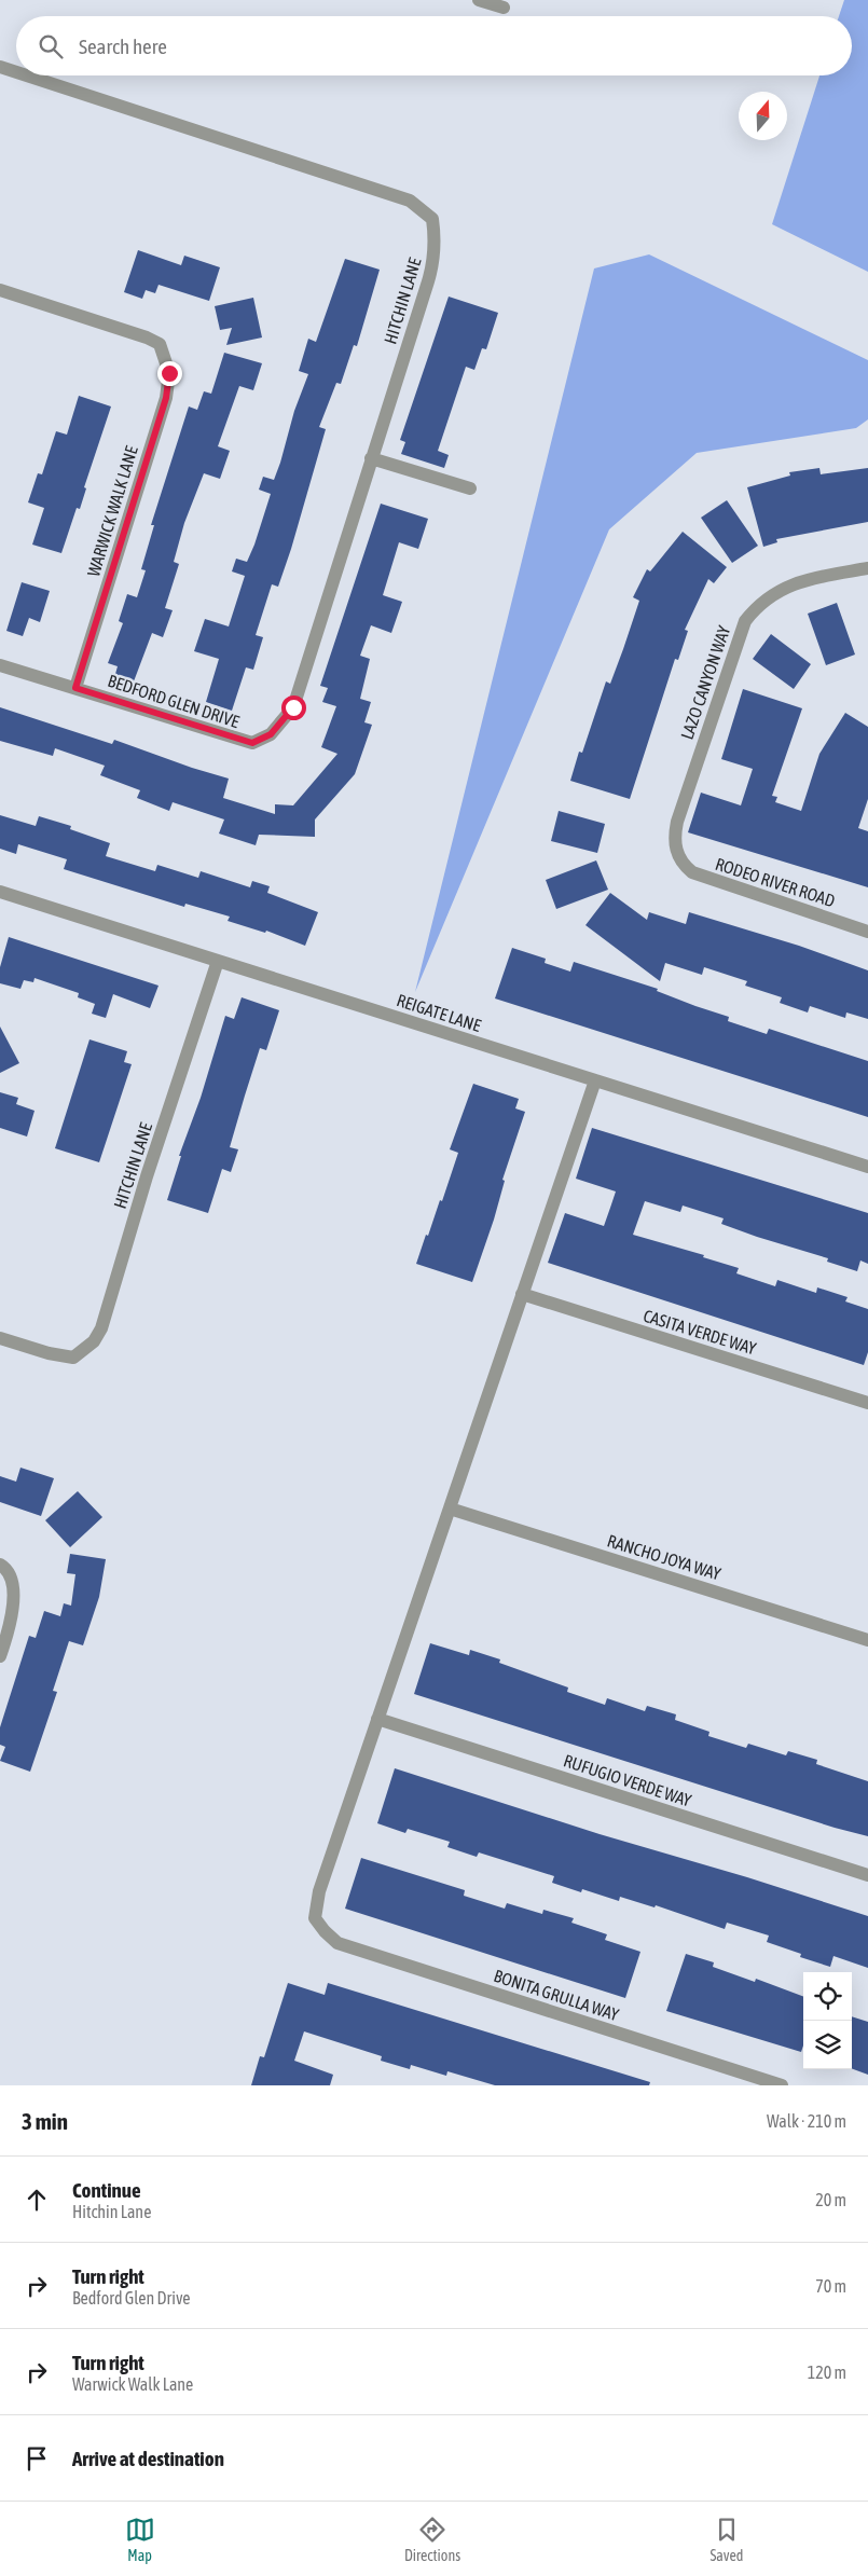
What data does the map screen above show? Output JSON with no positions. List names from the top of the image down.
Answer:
{
  "streets": {
    "street": [
      "HITCHIN LANE",
      "WARWICK WALK LANE",
      "LAZO CANYON WAY",
      "BEDFORD GLEN DRIVE",
      "RODEO RIVER ROAD",
      "REIGATE LANE",
      "CASITA VERDE WAY",
      "RANCHO JOYA WAY",
      "RUFUGIO VERDE WAY",
      "BONITA GRULLA WAY"
    ]
  },
  "crossings": [
    ["HITCHIN LANE", "BEDFORD GLEN DRIVE"],
    ["HITCHIN LANE", "REIGATE LANE"],
    ["WARWICK WALK LANE", "BEDFORD GLEN DRIVE"],
    ["LAZO CANYON WAY", "RODEO RIVER ROAD"],
    ["RUFUGIO VERDE WAY", "BONITA GRULLA WAY"]
  ],
  "north": "top",
  "page": {
    "search": "Search here",
    "heading": ["3 min", "Walk · 210 m"],
    "list": [
      ["Continue", "Hitchin Lane", "20 m"],
      ["Turn right", "Bedford Glen Drive", "70 m"],
      ["Turn right", "Warwick Walk Lane", "120 m"],
      "Arrive at destination"
    ],
    "nav": ["Map", "Directions", "Saved"]
  }
}
